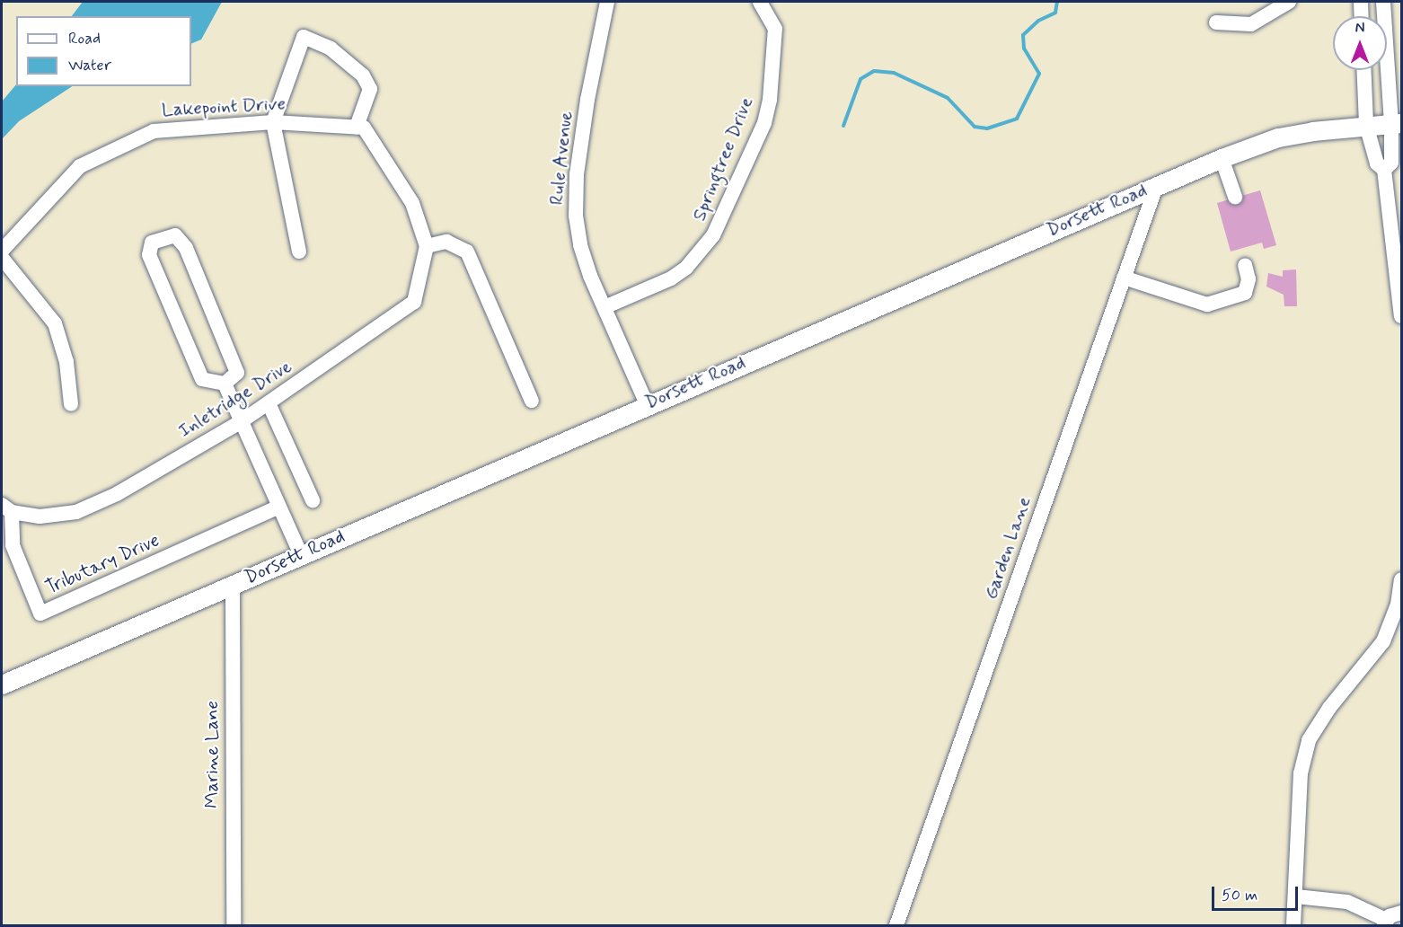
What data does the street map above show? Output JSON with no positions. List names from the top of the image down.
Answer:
{
  "streets": {
    "main road": ["Dorsett Road"],
    "street": [
      "Lakepoint Drive",
      "Rule Avenue",
      "Springtree Drive",
      "Inletridge Drive",
      "Garden Lane",
      "Tributary Drive",
      "Marine Lane"
    ]
  },
  "crossings": [
    ["Rule Avenue", "Springtree Drive"],
    ["Rule Avenue", "Dorsett Road"],
    ["Dorsett Road", "Garden Lane"],
    ["Dorsett Road", "Marine Lane"],
    ["Inletridge Drive", "Tributary Drive"]
  ],
  "legend": ["Road", "Water"],
  "scale_bar": "50 m",
  "north": "top"
}
